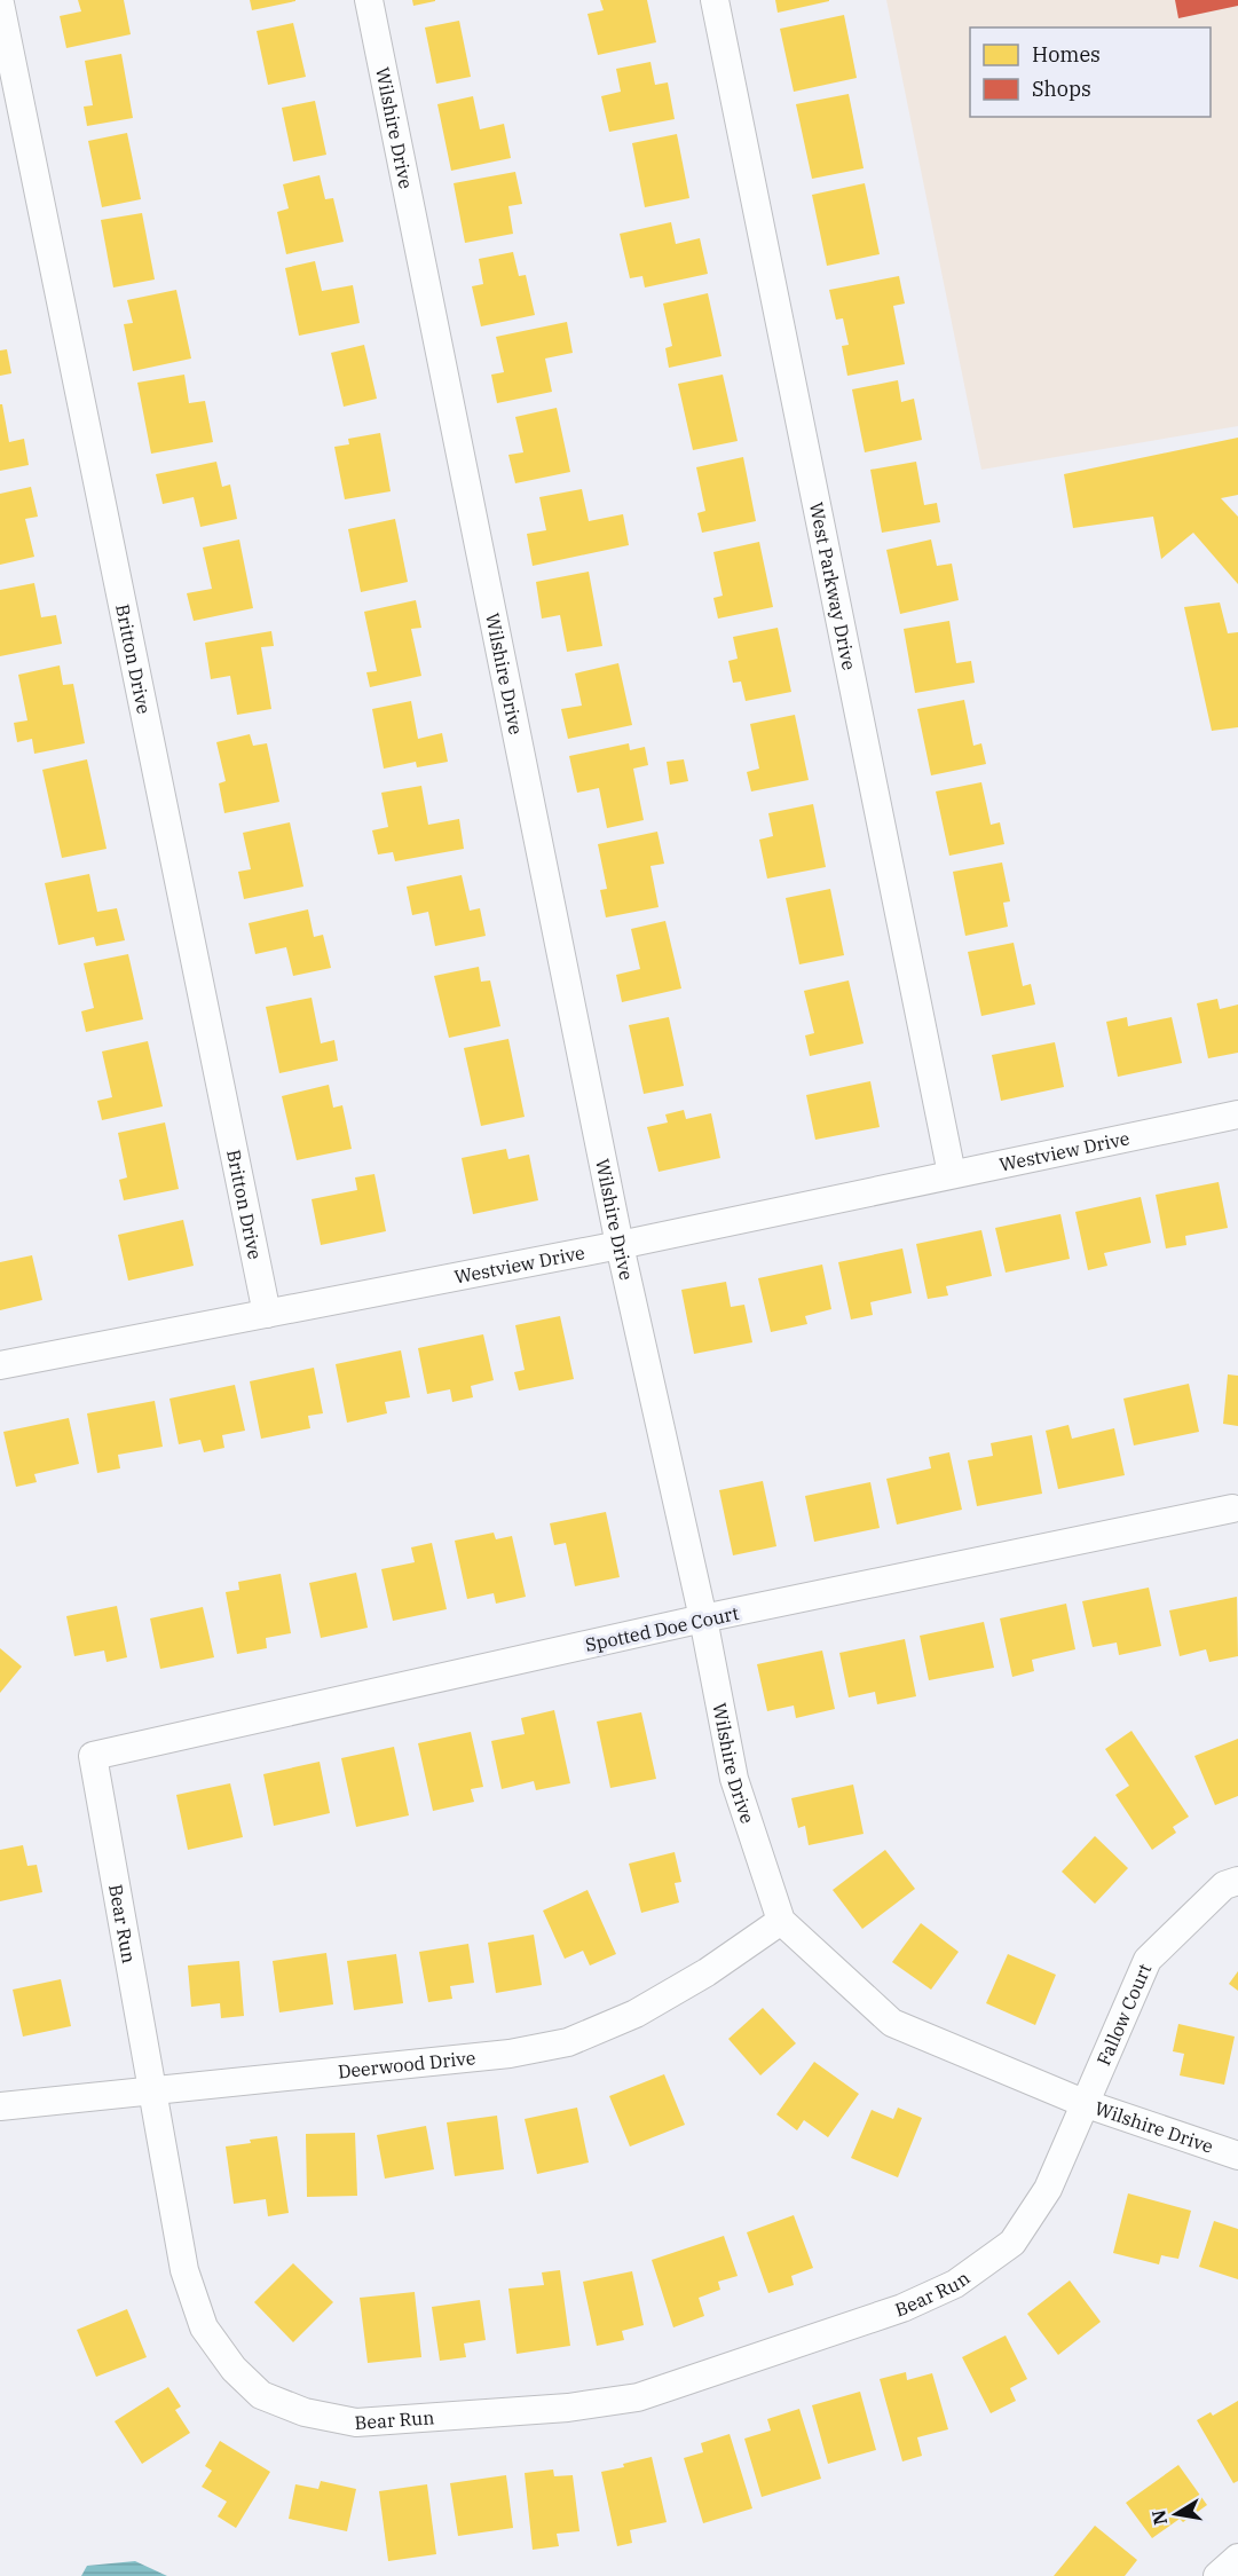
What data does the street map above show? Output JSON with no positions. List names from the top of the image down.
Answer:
{
  "streets": {
    "street": [
      "Wilshire Drive",
      "West Parkway Drive",
      "Britton Drive",
      "Westview Drive",
      "Spotted Doe Court",
      "Bear Run",
      "Fallow Court",
      "Deerwood Drive"
    ]
  },
  "crossings": [
    ["Wilshire Drive", "Westview Drive"],
    ["Wilshire Drive", "Spotted Doe Court"],
    ["Wilshire Drive", "Bear Run"],
    ["Wilshire Drive", "Fallow Court"],
    ["Wilshire Drive", "Deerwood Drive"],
    ["West Parkway Drive", "Westview Drive"],
    ["Britton Drive", "Westview Drive"],
    ["Spotted Doe Court", "Bear Run"],
    ["Bear Run", "Fallow Court"],
    ["Bear Run", "Deerwood Drive"]
  ],
  "legend": ["Homes", "Shops"],
  "north": "left"
}
